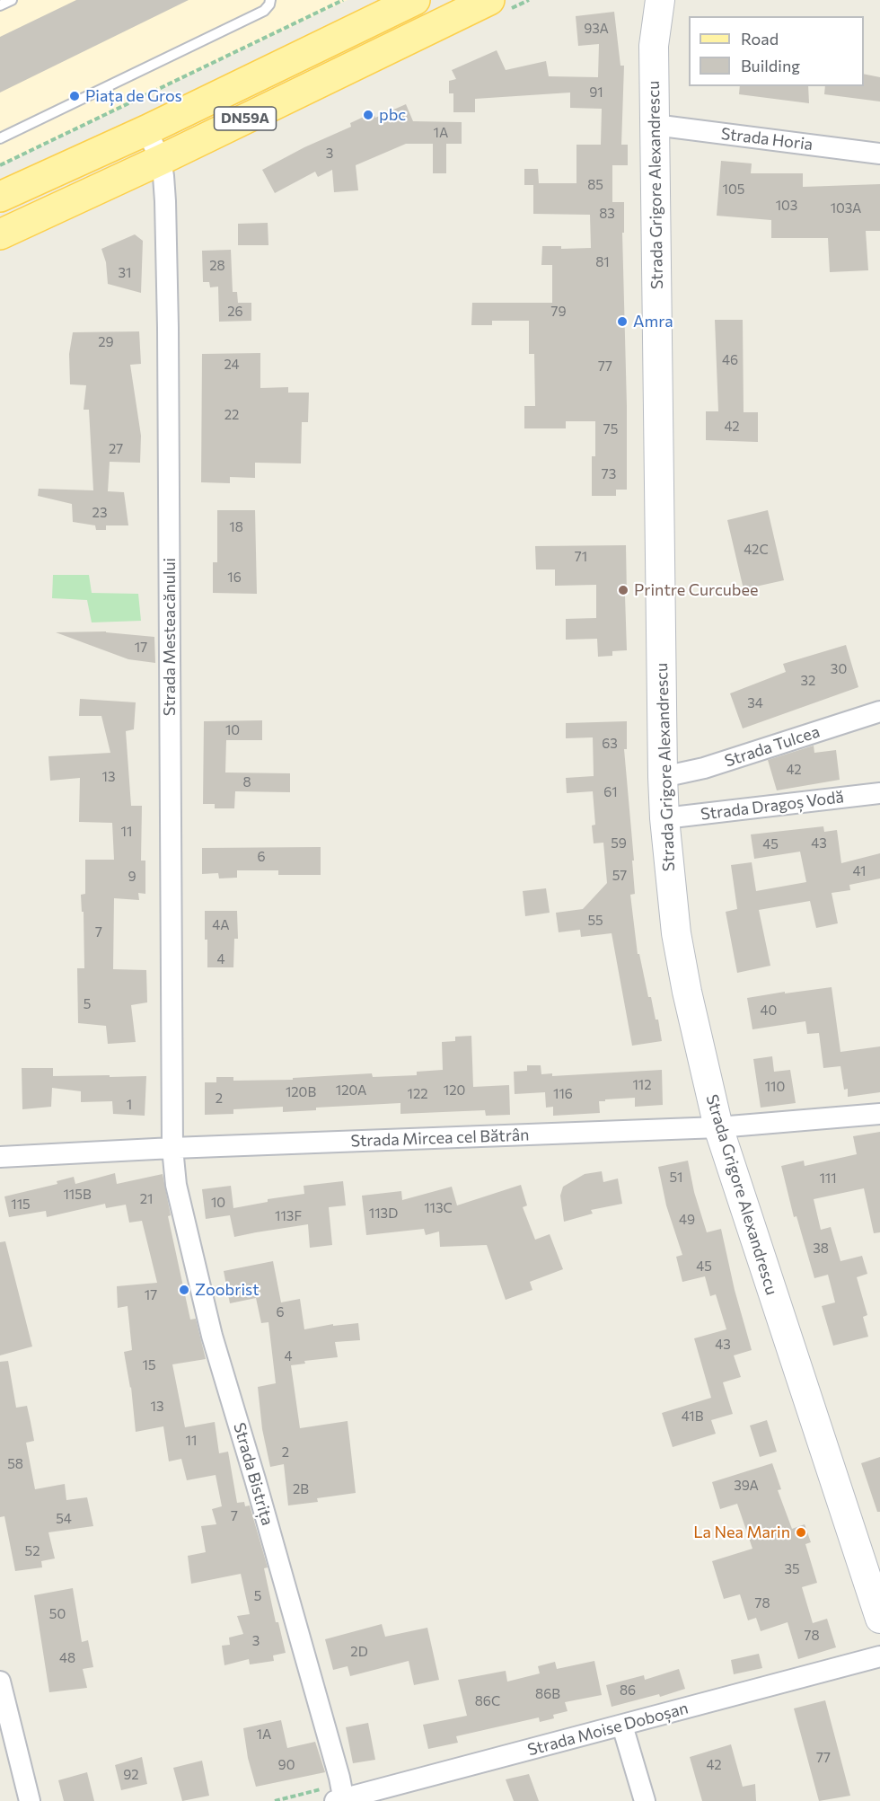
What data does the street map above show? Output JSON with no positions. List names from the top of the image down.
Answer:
{
  "streets": {
    "main road": ["DN59A"],
    "street": [
      "Strada Horia",
      "Strada Grigore Alexandrescu",
      "Strada Mesteacănului",
      "Strada Tulcea",
      "Strada Dragoș Vodă",
      "Strada Mircea cel Bătrân",
      "Strada Bistrița",
      "Strada Moise Doboșan"
    ]
  },
  "crossings": [
    ["DN59A", "Strada Mesteacănului"],
    ["Strada Horia", "Strada Grigore Alexandrescu"],
    ["Strada Grigore Alexandrescu", "Strada Tulcea"],
    ["Strada Grigore Alexandrescu", "Strada Dragoș Vodă"],
    ["Strada Grigore Alexandrescu", "Strada Mircea cel Bătrân"],
    ["Strada Mesteacănului", "Strada Mircea cel Bătrân"],
    ["Strada Mesteacănului", "Strada Bistrița"],
    ["Strada Mircea cel Bătrân", "Strada Bistrița"],
    ["Strada Bistrița", "Strada Moise Doboșan"]
  ],
  "places": [
    "Piața de Gros",
    "pbc",
    "Amra",
    "Printre Curcubee",
    "Zoobrist",
    "La Nea Marin"
  ],
  "house_numbers": [
    "93A",
    "91",
    "1A",
    "3",
    "85",
    "105",
    "103",
    "103A",
    "83",
    "81",
    "28",
    "31",
    "26",
    "79",
    "29",
    "46",
    "24",
    "77",
    "22",
    "42",
    "75",
    "27",
    "73",
    "23",
    "18",
    "42C",
    "71",
    "16",
    "17",
    "30",
    "32",
    "34",
    "10",
    "63",
    "42",
    "13",
    "8",
    "61",
    "11",
    "59",
    "43",
    "45",
    "6",
    "41",
    "57",
    "9",
    "55",
    "4A",
    "7",
    "4",
    "5",
    "40",
    "112",
    "110",
    "120A",
    "120",
    "120B",
    "122",
    "116",
    "2",
    "1",
    "51",
    "111",
    "115B",
    "21",
    "10",
    "115",
    "113C",
    "113D",
    "113F",
    "49",
    "38",
    "45",
    "17",
    "6",
    "43",
    "4",
    "15",
    "13",
    "41B",
    "11",
    "2",
    "58",
    "39A",
    "2B",
    "7",
    "54",
    "52",
    "35",
    "5",
    "78",
    "50",
    "78",
    "3",
    "2D",
    "48",
    "86",
    "86B",
    "86C",
    "1A",
    "77",
    "90",
    "42",
    "92"
  ],
  "legend": ["Road", "Building"]
}
